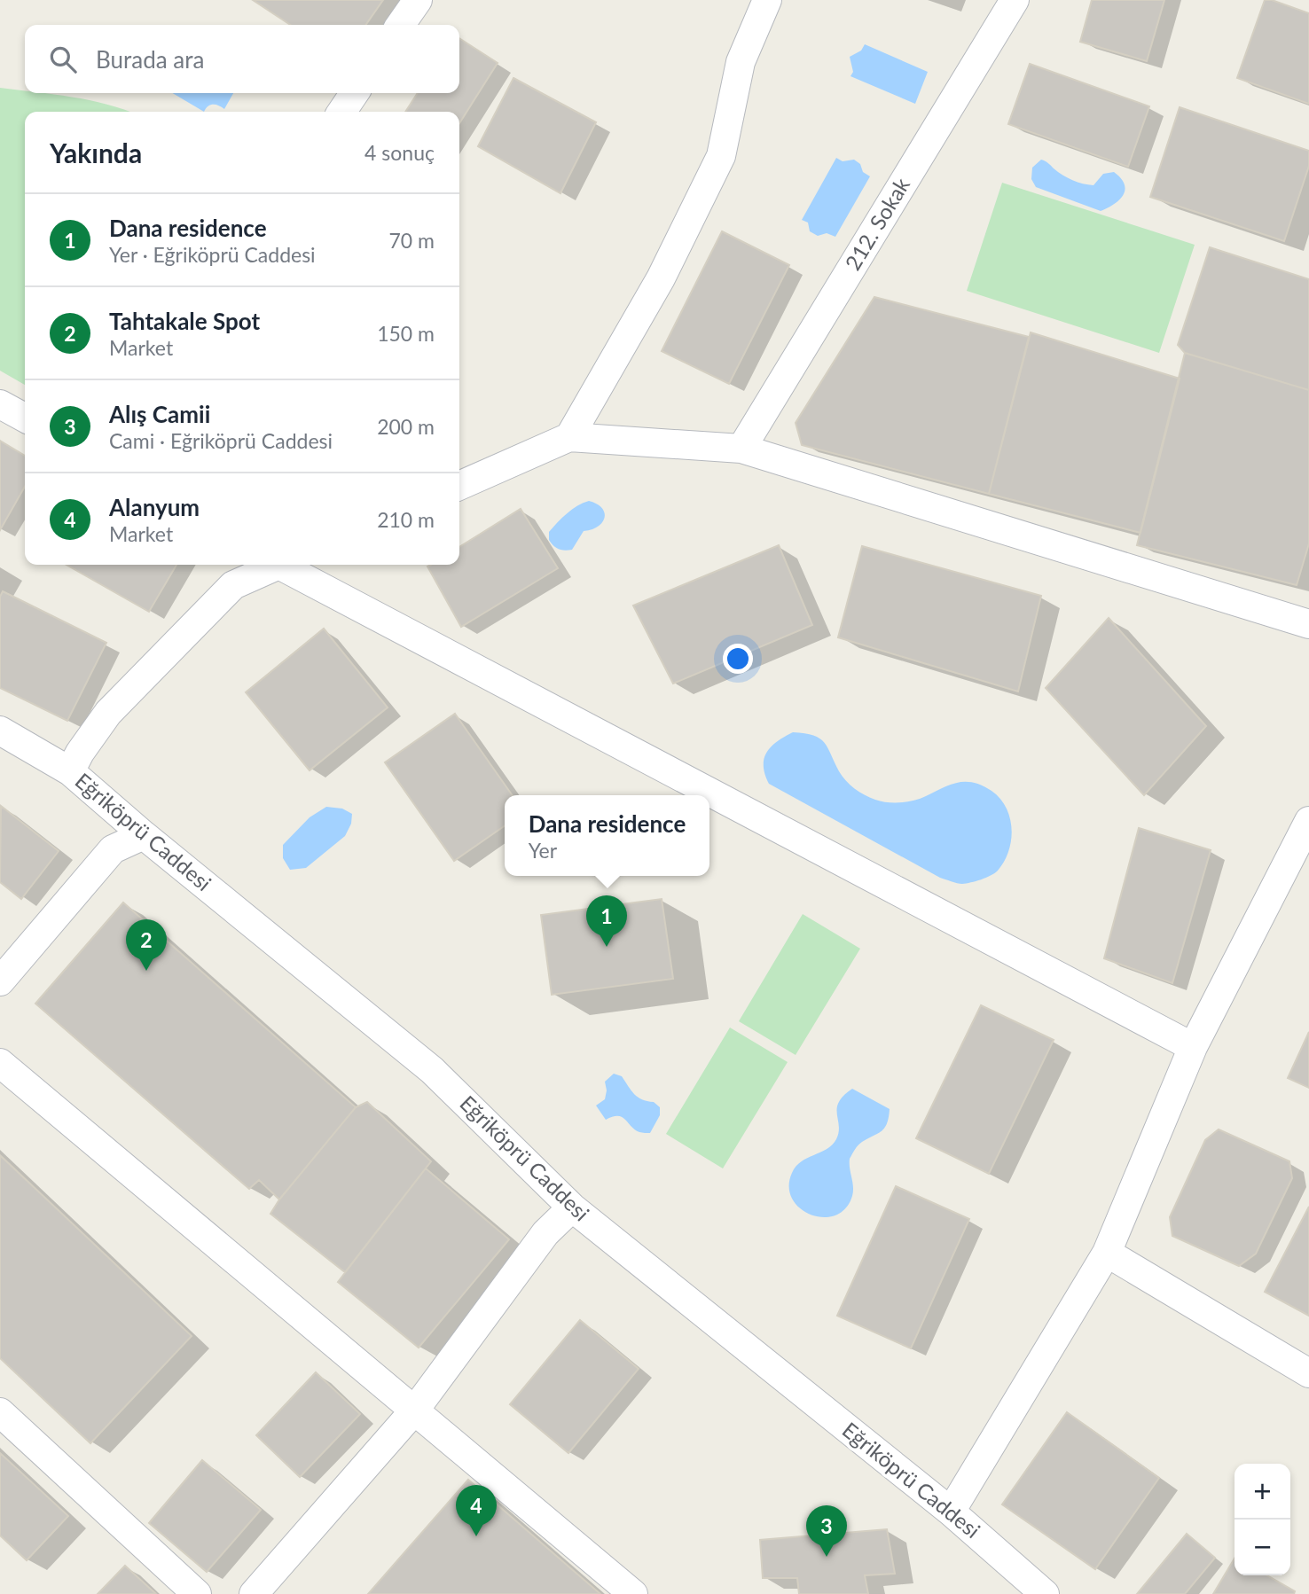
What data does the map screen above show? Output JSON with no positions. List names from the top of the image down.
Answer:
{
  "streets": {
    "street": ["212. Sokak", "Eğriköprü Caddesi"]
  },
  "page": {
    "search": "Burada ara",
    "heading": ["Yakında", "4 sonuç"],
    "list": [
      {
        "mark": "1",
        "name": "Dana residence",
        "note": "Yer · Eğriköprü Caddesi",
        "value": "70 m"
      },
      {
        "mark": "2",
        "name": "Tahtakale Spot",
        "note": "Market",
        "value": "150 m"
      },
      {
        "mark": "3",
        "name": "Alış Camii",
        "note": "Cami · Eğriköprü Caddesi",
        "value": "200 m"
      },
      {
        "mark": "4",
        "name": "Alanyum",
        "note": "Market",
        "value": "210 m"
      }
    ],
    "popup": ["Dana residence", "Yer"],
    "pins": [
      "1",
      "2",
      "4",
      "3"
    ],
    "map_buttons": ["+", "−"]
  }
}
